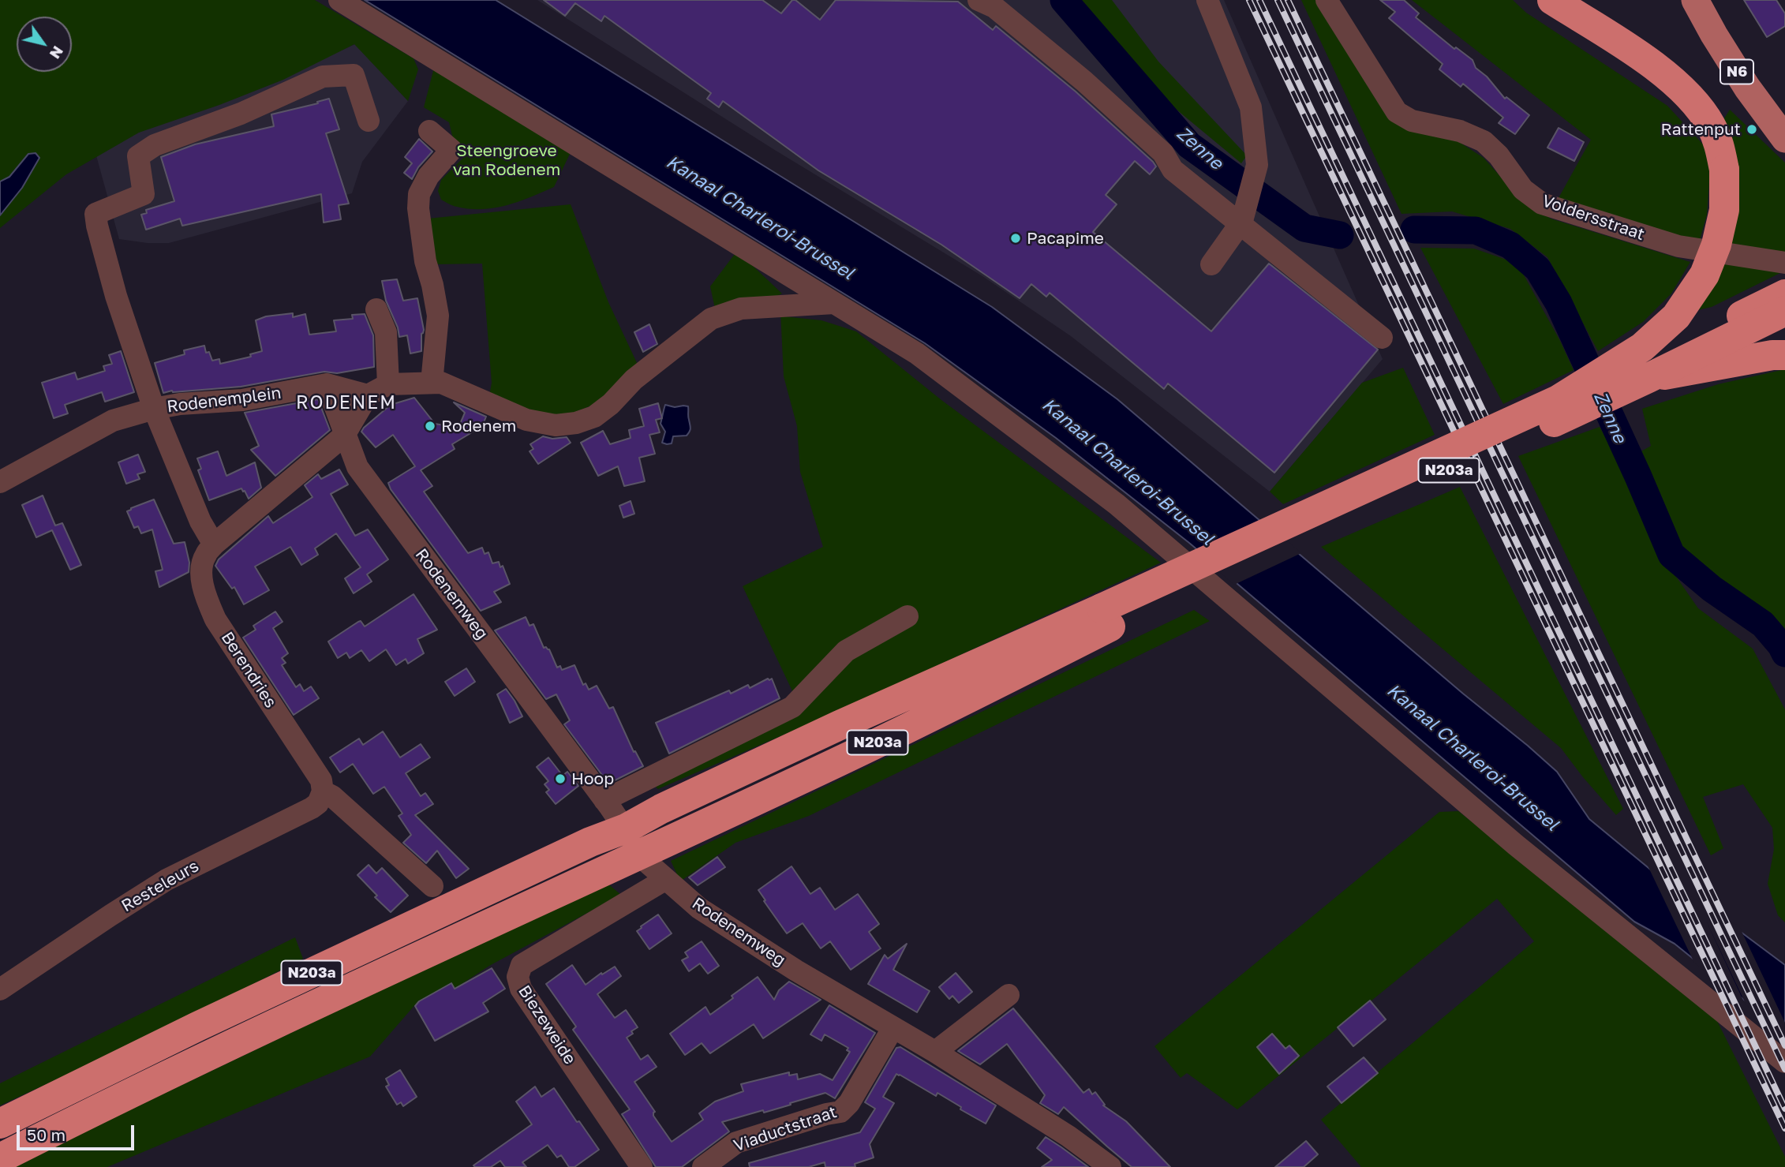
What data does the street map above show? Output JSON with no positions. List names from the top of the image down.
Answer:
{
  "streets": {
    "highway": ["N203a"],
    "main road": ["N6"],
    "street": [
      "Voldersstraat",
      "Rodenemplein",
      "Rodenemweg",
      "Berendries",
      "Resteleurs",
      "Biezeweide",
      "Viaductstraat"
    ]
  },
  "crossings": [
    ["N203a", "Rodenemweg"],
    ["Rodenemweg", "Biezeweide"],
    ["Rodenemweg", "Viaductstraat"],
    ["Berendries", "Resteleurs"]
  ],
  "districts": ["RODENEM"],
  "water": ["Zenne", "Kanaal Charleroi-Brussel"],
  "parks": ["Steengroeve van Rodenem"],
  "places": [
    "Rattenput",
    "Pacapime",
    "Rodenem",
    "Hoop"
  ],
  "scale_bar": "50 m",
  "north": "bottom right"
}
